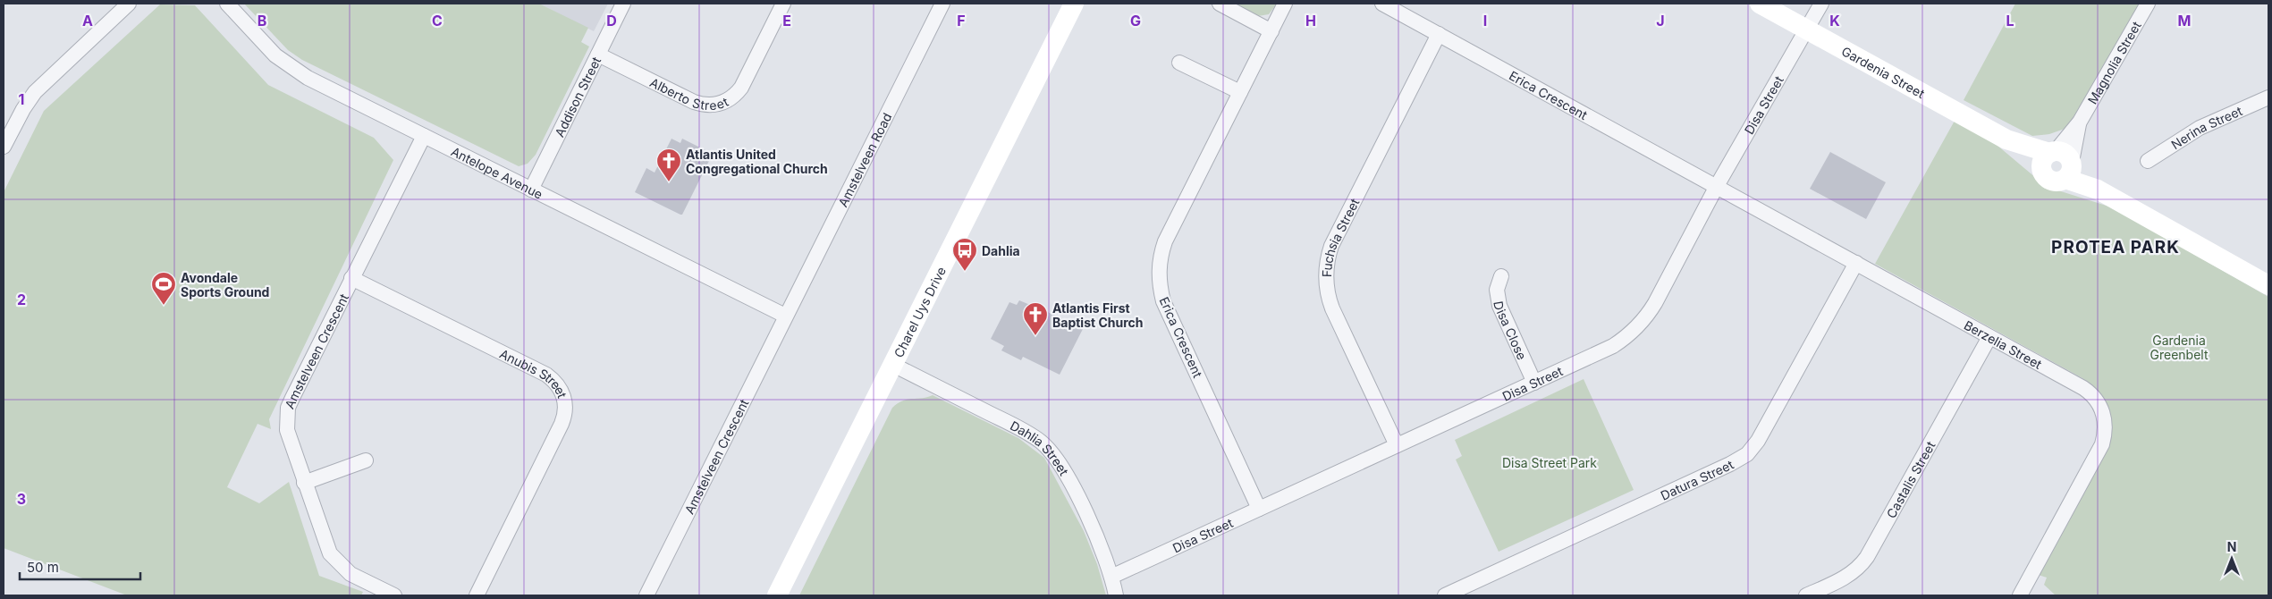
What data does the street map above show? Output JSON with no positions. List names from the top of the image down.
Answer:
{
  "streets": {
    "main road": ["Gardenia Street", "Charel Uys Drive"],
    "street": [
      "Magnolia Street",
      "Alberto Street",
      "Erica Crescent",
      "Addison Street",
      "Disa Street",
      "Nerina Street",
      "Amstelveen Road",
      "Antelope Avenue",
      "Fuchsia Street",
      "Disa Close",
      "Berzelia Street",
      "Amstelveen Crescent",
      "Anubis Street",
      "Dahlia Street",
      "Datura Street",
      "Castalis Street"
    ]
  },
  "crossings": [
    ["Magnolia Street", "Gardenia Street"],
    ["Gardenia Street", "Disa Street"],
    ["Alberto Street", "Addison Street"],
    ["Erica Crescent", "Disa Street"],
    ["Erica Crescent", "Fuchsia Street"],
    ["Erica Crescent", "Berzelia Street"],
    ["Addison Street", "Antelope Avenue"],
    ["Disa Street", "Fuchsia Street"],
    ["Disa Street", "Disa Close"],
    ["Disa Street", "Berzelia Street"],
    ["Disa Street", "Dahlia Street"],
    ["Amstelveen Road", "Antelope Avenue"],
    ["Amstelveen Road", "Amstelveen Crescent"],
    ["Antelope Avenue", "Amstelveen Crescent"],
    ["Charel Uys Drive", "Dahlia Street"],
    ["Berzelia Street", "Datura Street"],
    ["Berzelia Street", "Castalis Street"],
    ["Amstelveen Crescent", "Anubis Street"]
  ],
  "districts": ["PROTEA PARK"],
  "parks": ["Gardenia Greenbelt", "Disa Street Park"],
  "places": {
    "church": ["Atlantis United Congregational Church", "Atlantis First Baptist Church"],
    "bus stop": ["Dahlia"],
    "sports": ["Avondale Sports Ground"]
  },
  "scale_bar": "50 m",
  "north": "top",
  "grid": {
    "columns": [
      "A",
      "B",
      "C",
      "D",
      "E",
      "F",
      "G",
      "H",
      "I",
      "J",
      "K",
      "L",
      "M"
    ],
    "rows": ["1", "2", "3"]
  }
}
